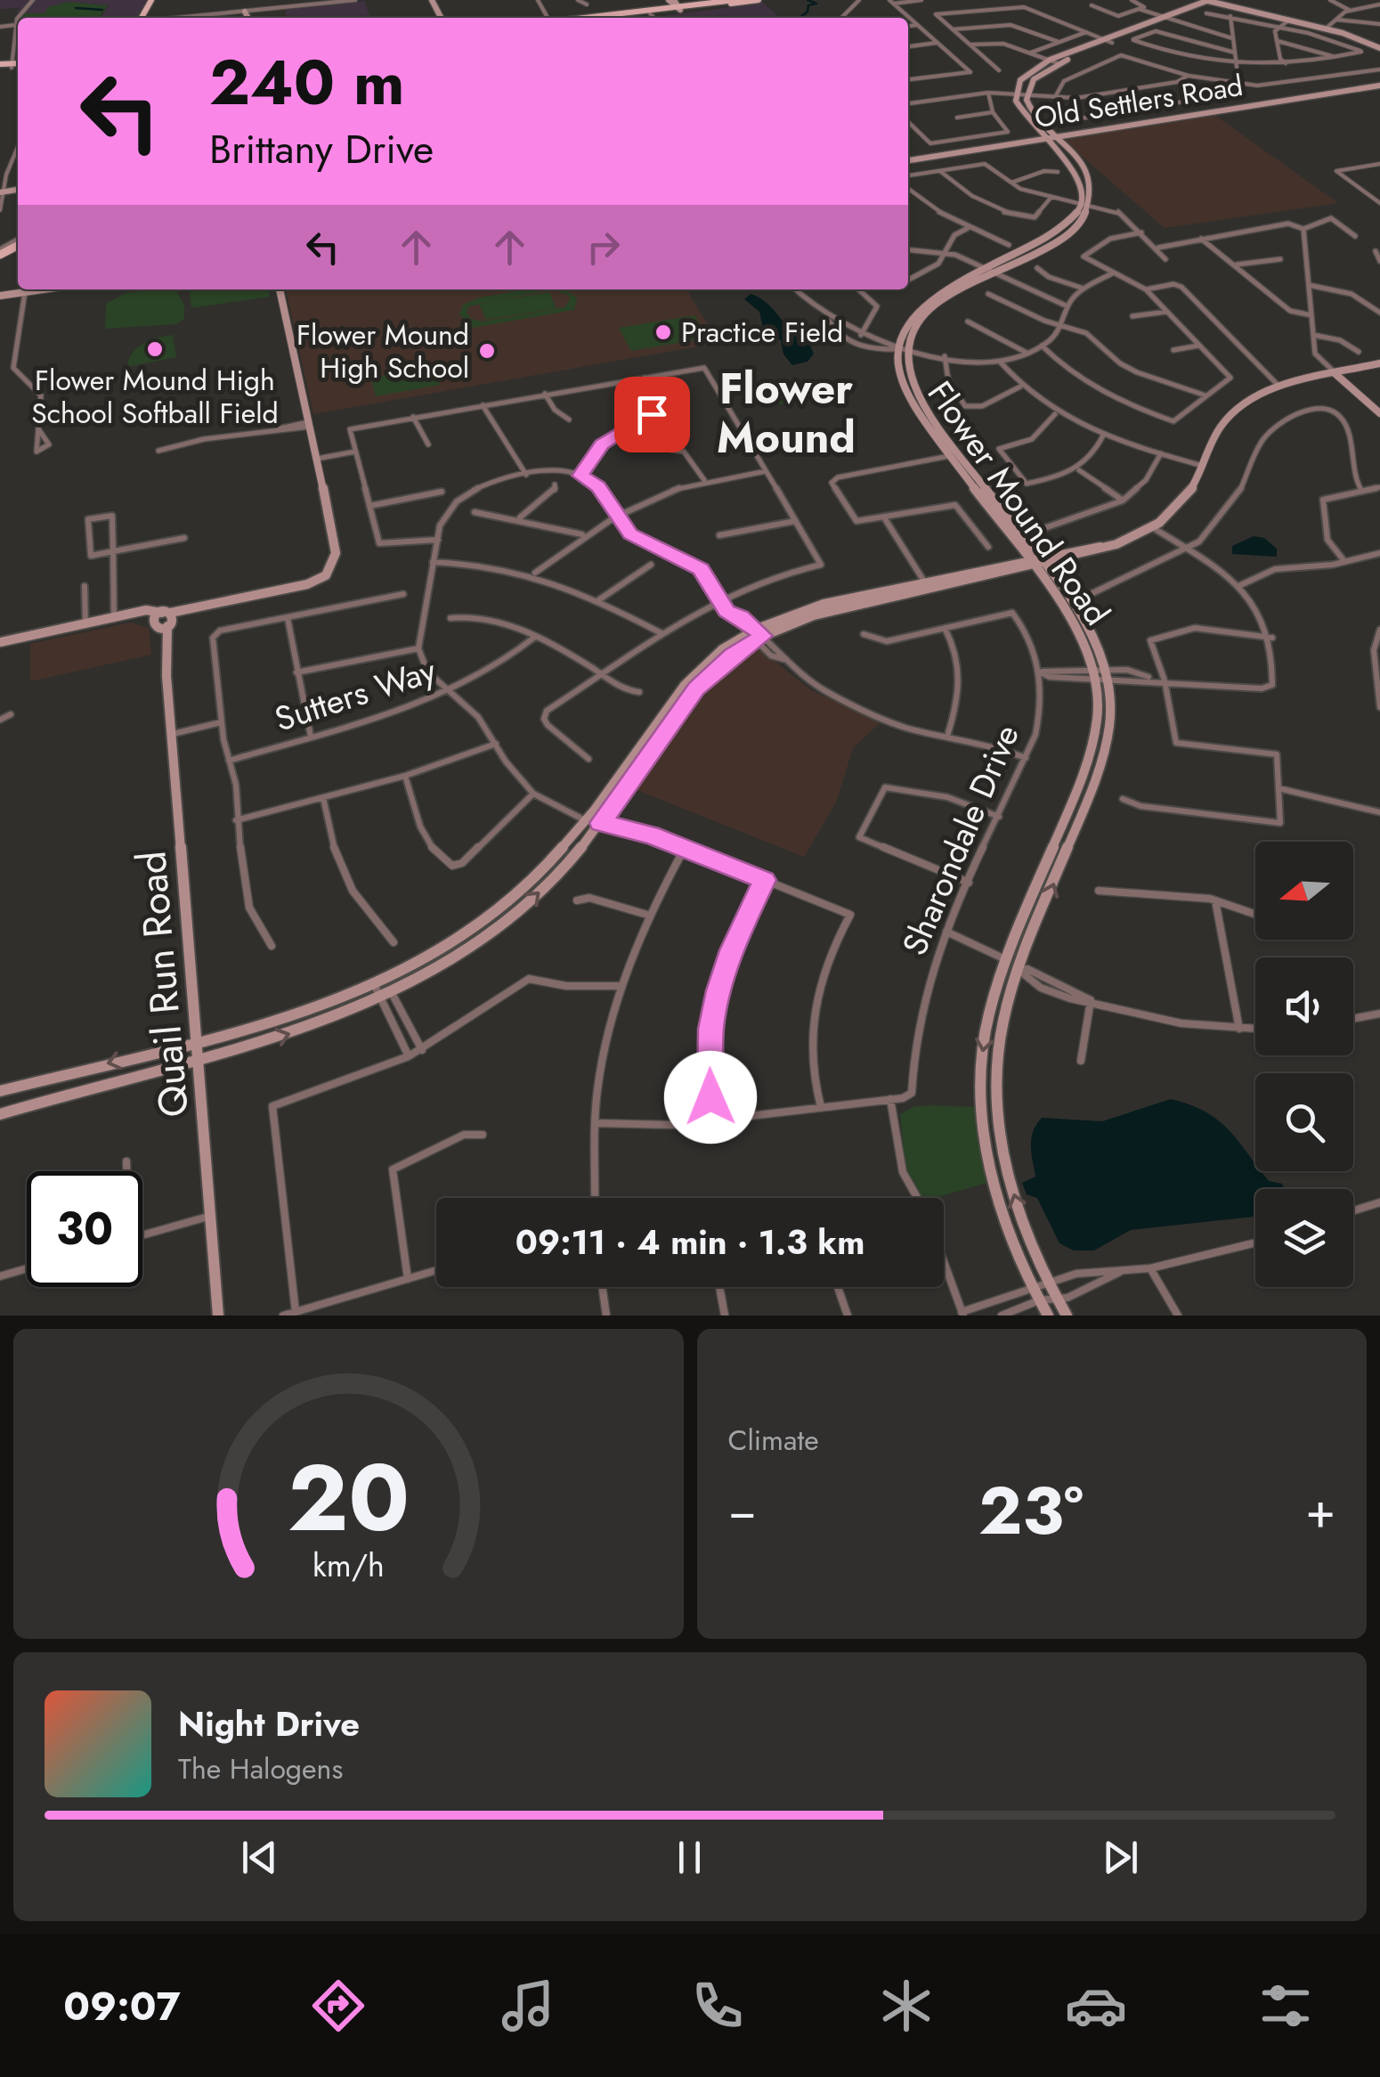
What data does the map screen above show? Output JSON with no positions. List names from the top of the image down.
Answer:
{
  "streets": {
    "main road": ["Old Settlers Road", "Flower Mound Road", "Quail Run Road"],
    "street": ["Sutters Way", "Sharondale Drive"]
  },
  "districts": ["Flower Mound"],
  "places": ["Practice Field", "Flower Mound High School Softball Field", "Flower Mound High School"],
  "north": "left",
  "page": {
    "turn": ["240 m", "Brittany Drive"],
    "limit": "30",
    "trip": "09:11 · 4 min · 1.3 km",
    "tile": "Climate",
    "heat": ["−", "23°", "+"],
    "song": ["Night Drive", "The Halogens"],
    "tabs": "09:07",
    "gauge": ["20", "km/h"]
  }
}
